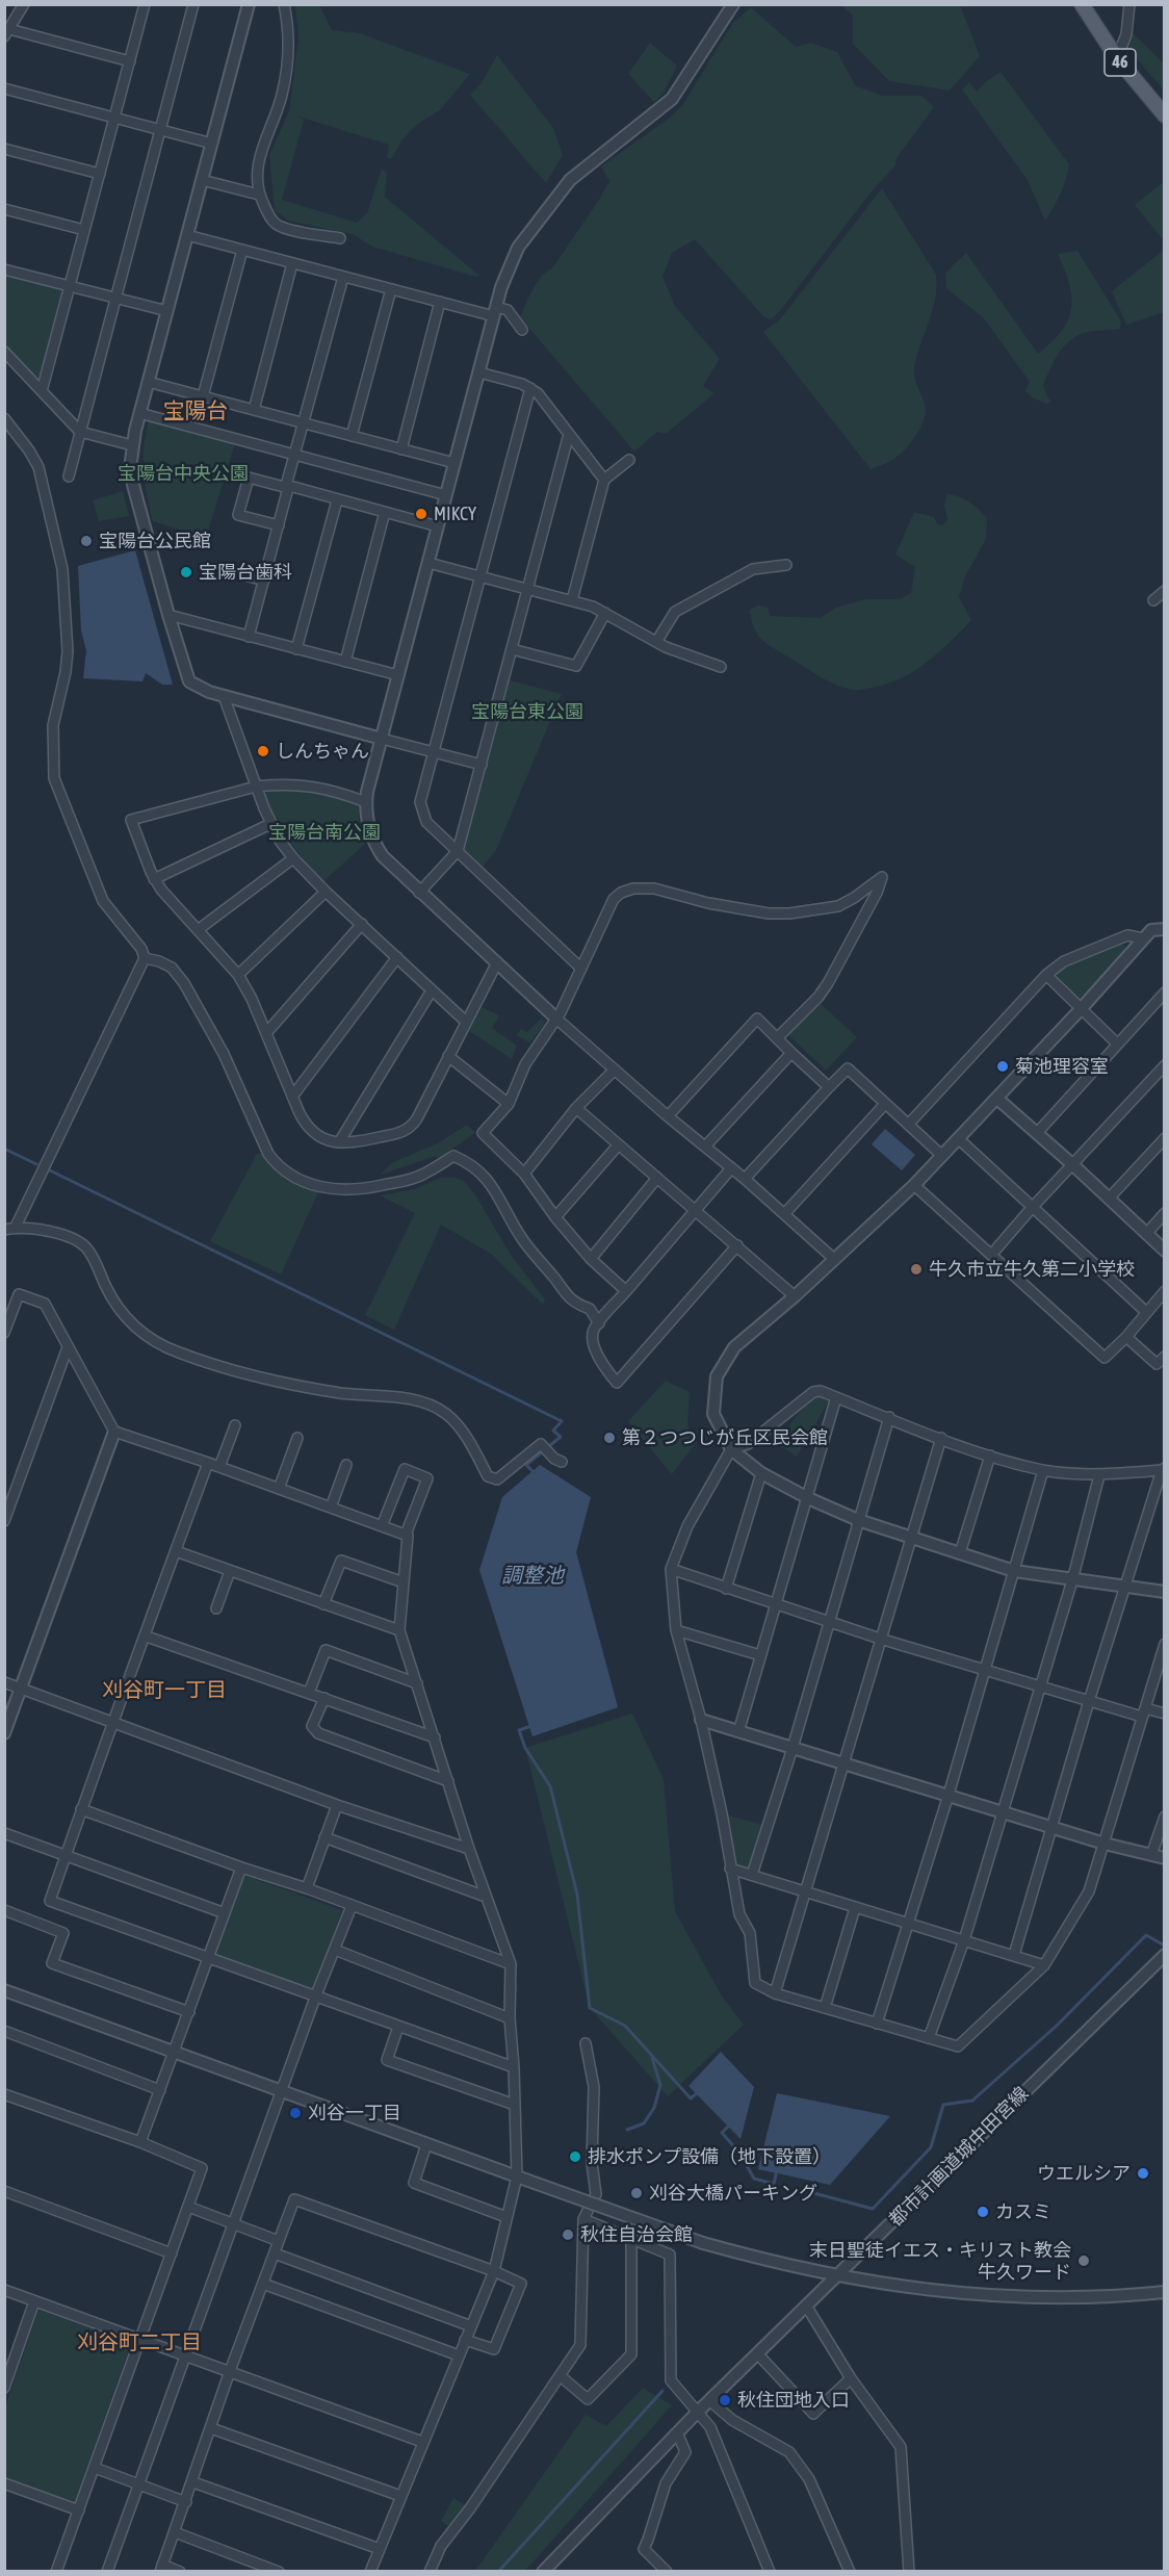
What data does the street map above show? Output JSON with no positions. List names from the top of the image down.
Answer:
{
  "streets": {
    "main road": ["46"],
    "street": ["都市計画道城中田宮線"]
  },
  "districts": ["宝陽台", "刈谷町一丁目", "刈谷町二丁目"],
  "water": ["調整池"],
  "parks": ["宝陽台中央公園", "宝陽台東公園", "宝陽台南公園"],
  "places": [
    "MIKCY",
    "宝陽台公民館",
    "宝陽台歯科",
    "しんちゃん",
    "菊池理容室",
    "牛久市立牛久第二小学校",
    "第２つつじが丘区民会館",
    "刈谷一丁目",
    "排水ポンプ設備（地下設置）",
    "ウエルシア",
    "刈谷大橋パーキング",
    "カスミ",
    "秋住自治会館",
    "末日聖徒イエス・キリスト教会 牛久ワード",
    "秋住団地入口"
  ]
}
